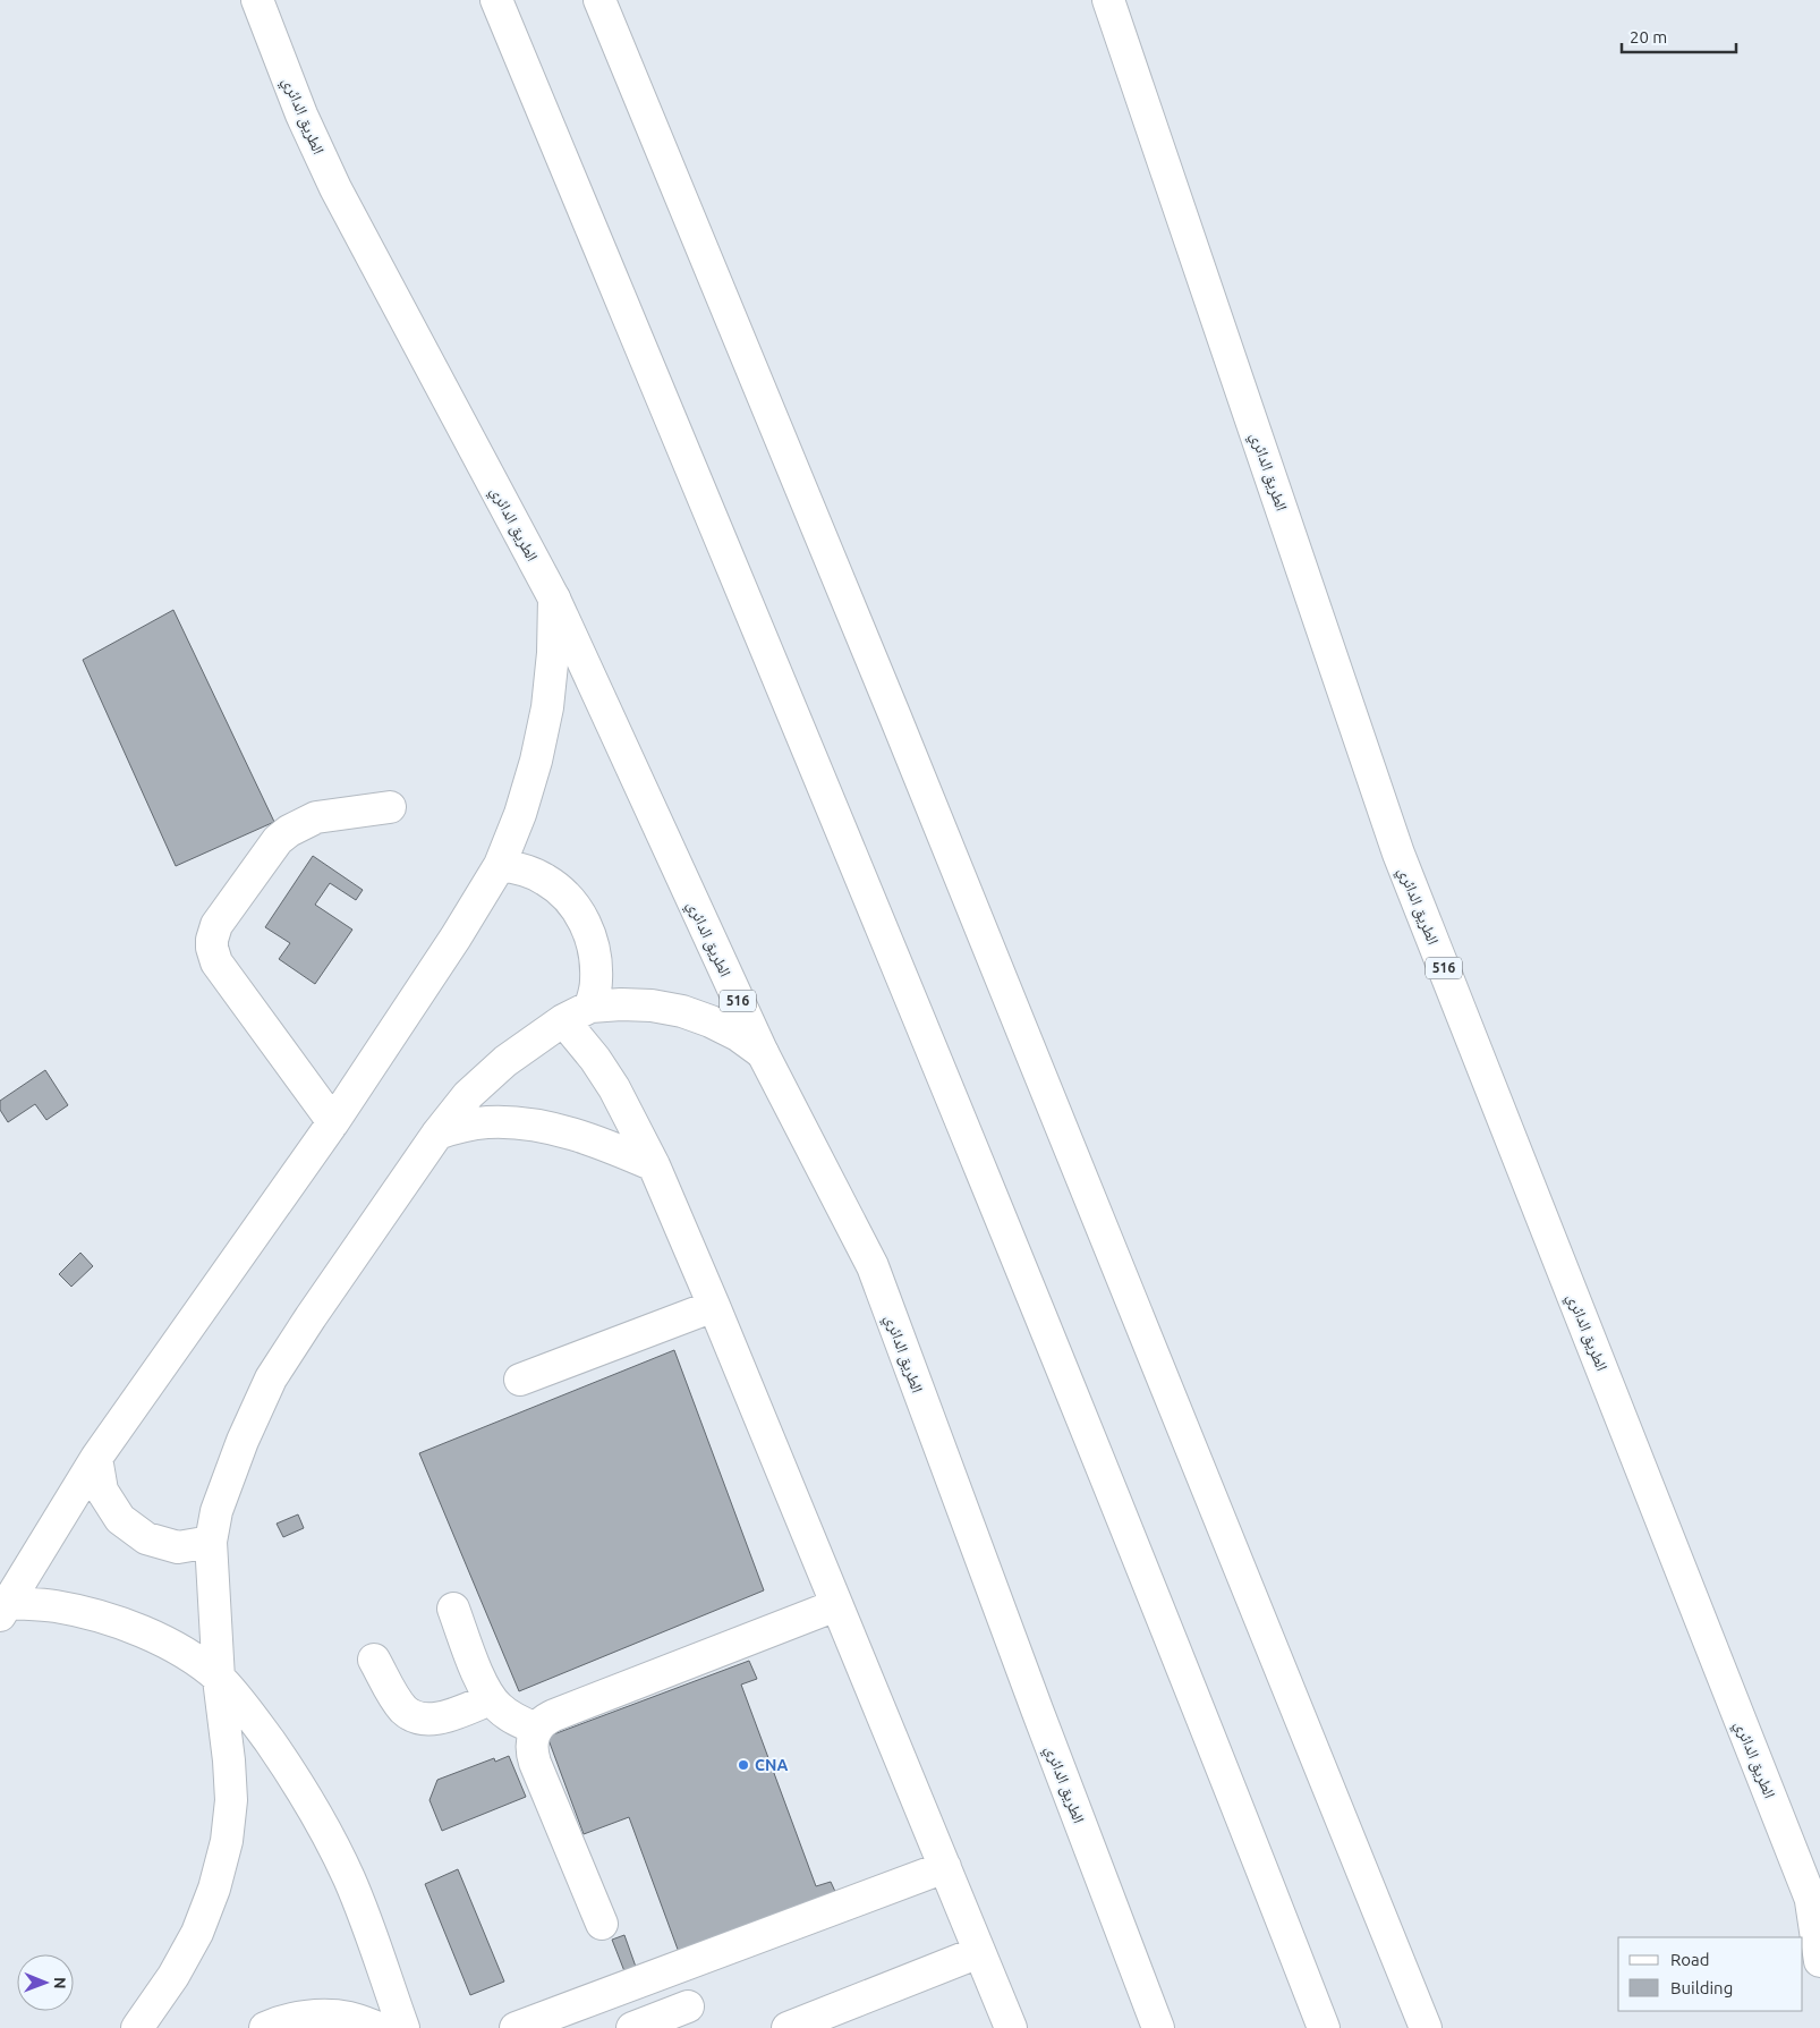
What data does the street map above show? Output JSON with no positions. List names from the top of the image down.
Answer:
{
  "streets": {
    "main road": ["الطريق الدائري", "516"]
  },
  "places": ["CNA"],
  "legend": ["Road", "Building"],
  "scale_bar": "20 m",
  "north": "right"
}
